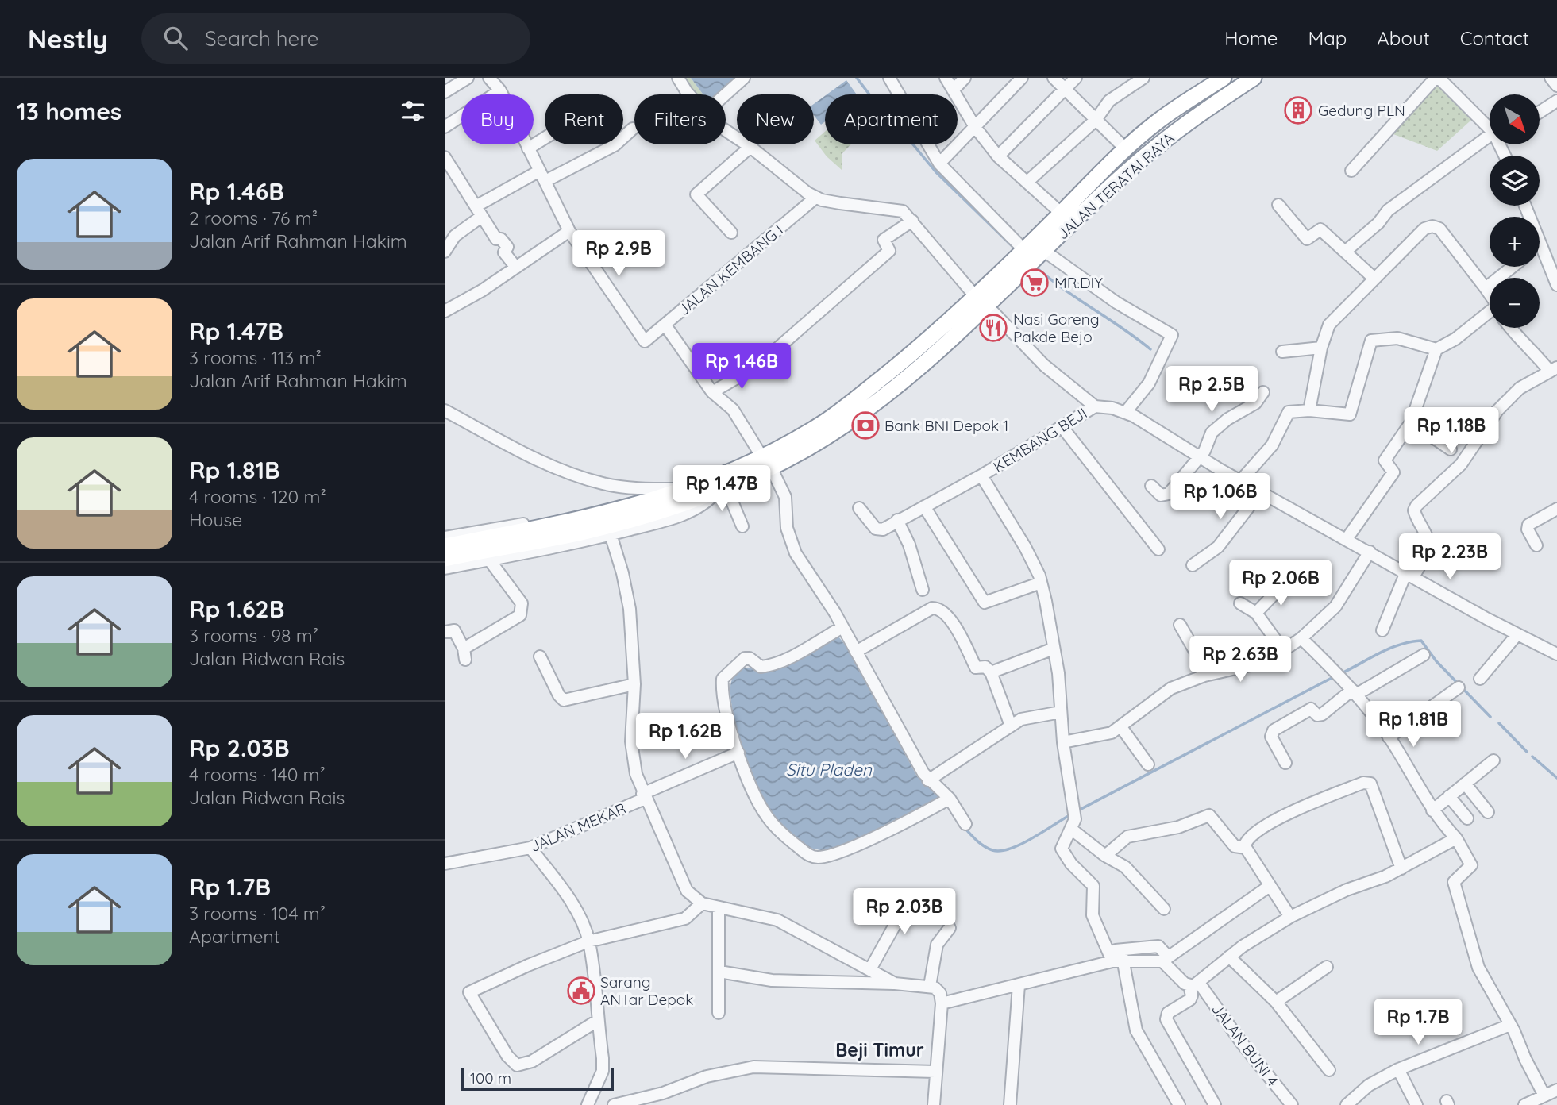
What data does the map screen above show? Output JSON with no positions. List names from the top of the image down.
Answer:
{
  "streets": {
    "highway": ["JALAN TERATAI RAYA"],
    "street": [
      "JALAN KEMBANG I",
      "KEMBANG BEJI",
      "JALAN MEKAR",
      "JALAN BUNI 4"
    ]
  },
  "districts": ["Beji Timur"],
  "water": ["Situ Pladen"],
  "places": {
    "building": ["Gedung PLN"],
    "supermarket": ["MR.DIY"],
    "restaurant": ["Nasi Goreng Pakde Bejo"],
    "bank": ["Bank BNI Depok 1"],
    "public building": ["Sarang ANTar Depok"]
  },
  "scale_bar": "100 m",
  "north": "bottom right",
  "page": {
    "header": "Nestly",
    "search": "Search here",
    "nav": [
      "Home",
      "Map",
      "About",
      "Contact"
    ],
    "heading": "13 homes",
    "map_buttons": ["+", "−"],
    "chip": [
      "Buy",
      "Rent",
      "Filters",
      "New",
      "Apartment"
    ],
    "list": [
      {
        "name": "Rp 1.46B",
        "note": "2 rooms · 76 m² · Jalan Arif Rahman Hakim"
      },
      {
        "name": "Rp 1.47B",
        "note": "3 rooms · 113 m² · Jalan Arif Rahman Hakim"
      },
      {
        "name": "Rp 1.81B",
        "note": "4 rooms · 120 m² · House"
      },
      {
        "name": "Rp 1.62B",
        "note": "3 rooms · 98 m² · Jalan Ridwan Rais"
      },
      {
        "name": "Rp 2.03B",
        "note": "4 rooms · 140 m² · Jalan Ridwan Rais"
      },
      {
        "name": "Rp 1.7B",
        "note": "3 rooms · 104 m² · Apartment"
      }
    ],
    "price": [
      "Rp 2.9B",
      "Rp 1.46B",
      "Rp 2.5B",
      "Rp 1.18B",
      "Rp 1.47B",
      "Rp 1.06B",
      "Rp 2.23B",
      "Rp 2.06B",
      "Rp 2.63B",
      "Rp 1.81B",
      "Rp 1.62B",
      "Rp 2.03B",
      "Rp 1.7B"
    ],
    "scale": "100 m"
  }
}
